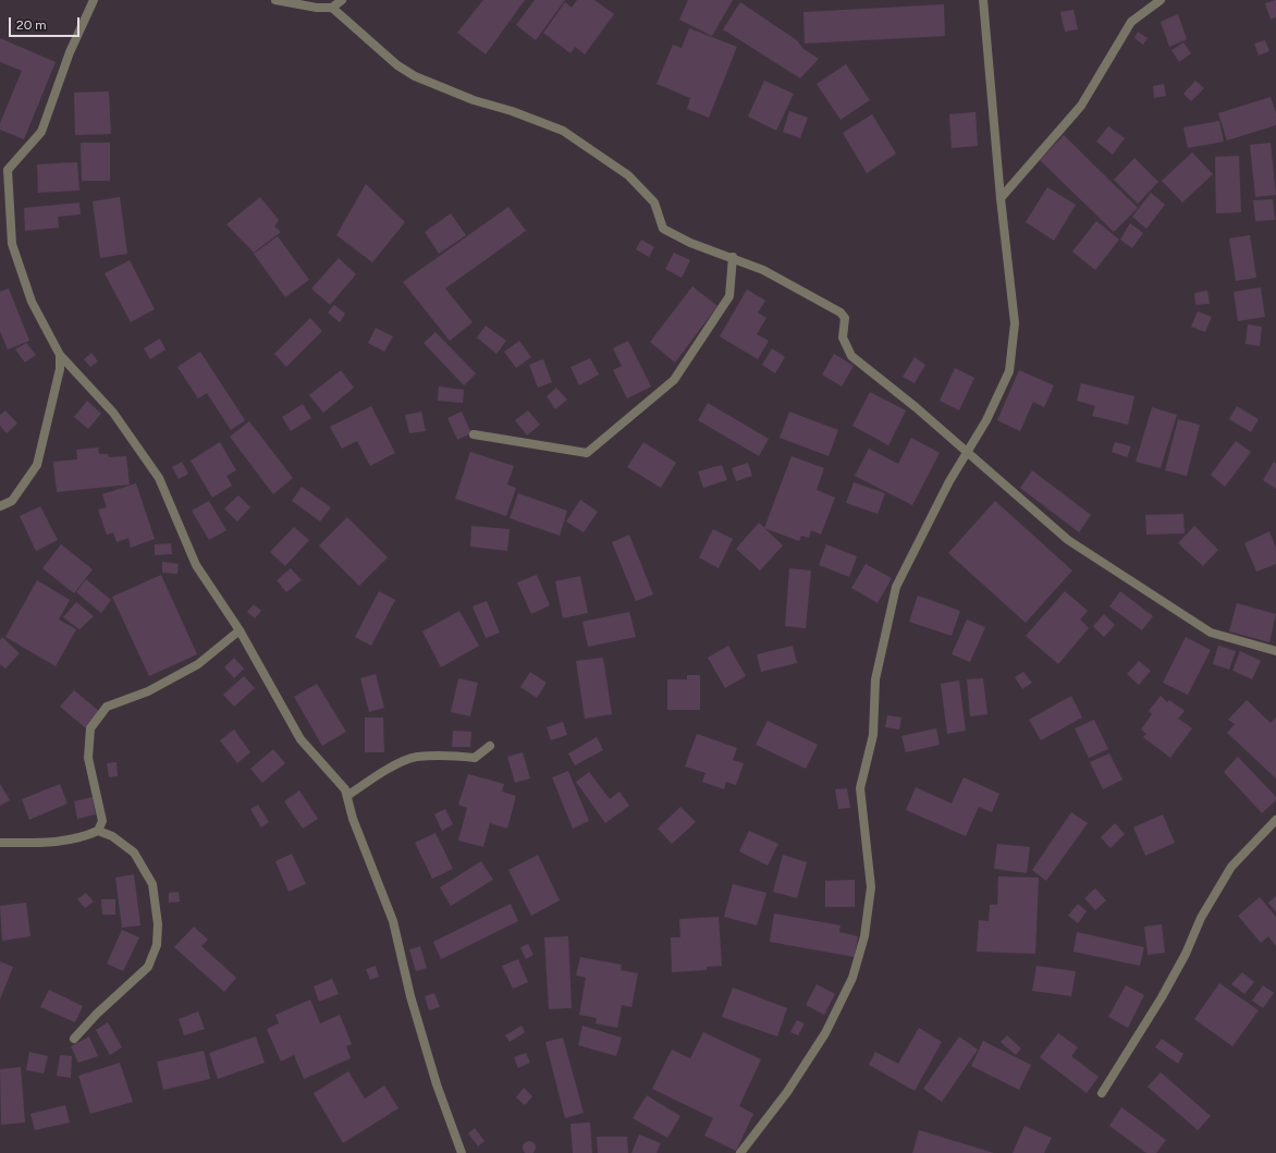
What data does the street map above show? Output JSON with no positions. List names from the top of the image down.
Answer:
{
  "scale_bar": "20 m"
}
